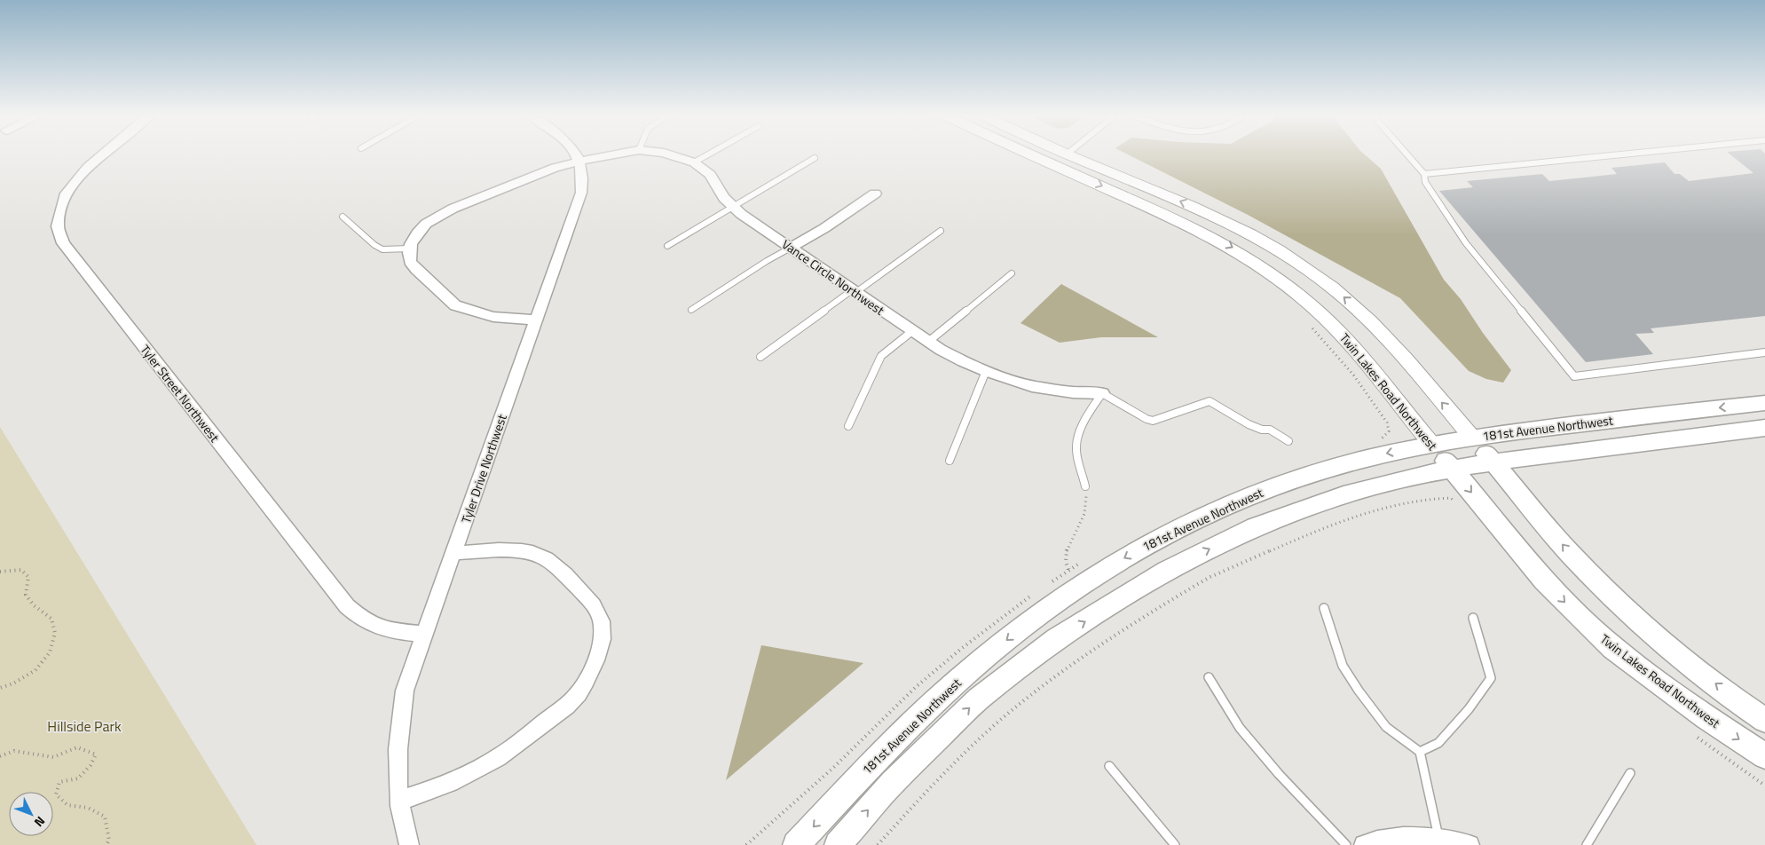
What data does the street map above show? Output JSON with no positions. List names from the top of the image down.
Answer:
{
  "streets": {
    "main road": ["Twin Lakes Road Northwest", "181st Avenue Northwest"],
    "street": ["Vance Circle Northwest", "Tyler Street Northwest", "Tyler Drive Northwest"]
  },
  "crossings": [
    ["Vance Circle Northwest", "Tyler Drive Northwest"],
    ["Twin Lakes Road Northwest", "181st Avenue Northwest"],
    ["Tyler Street Northwest", "Tyler Drive Northwest"]
  ],
  "parks": ["Hillside Park"],
  "north": "bottom right"
}
